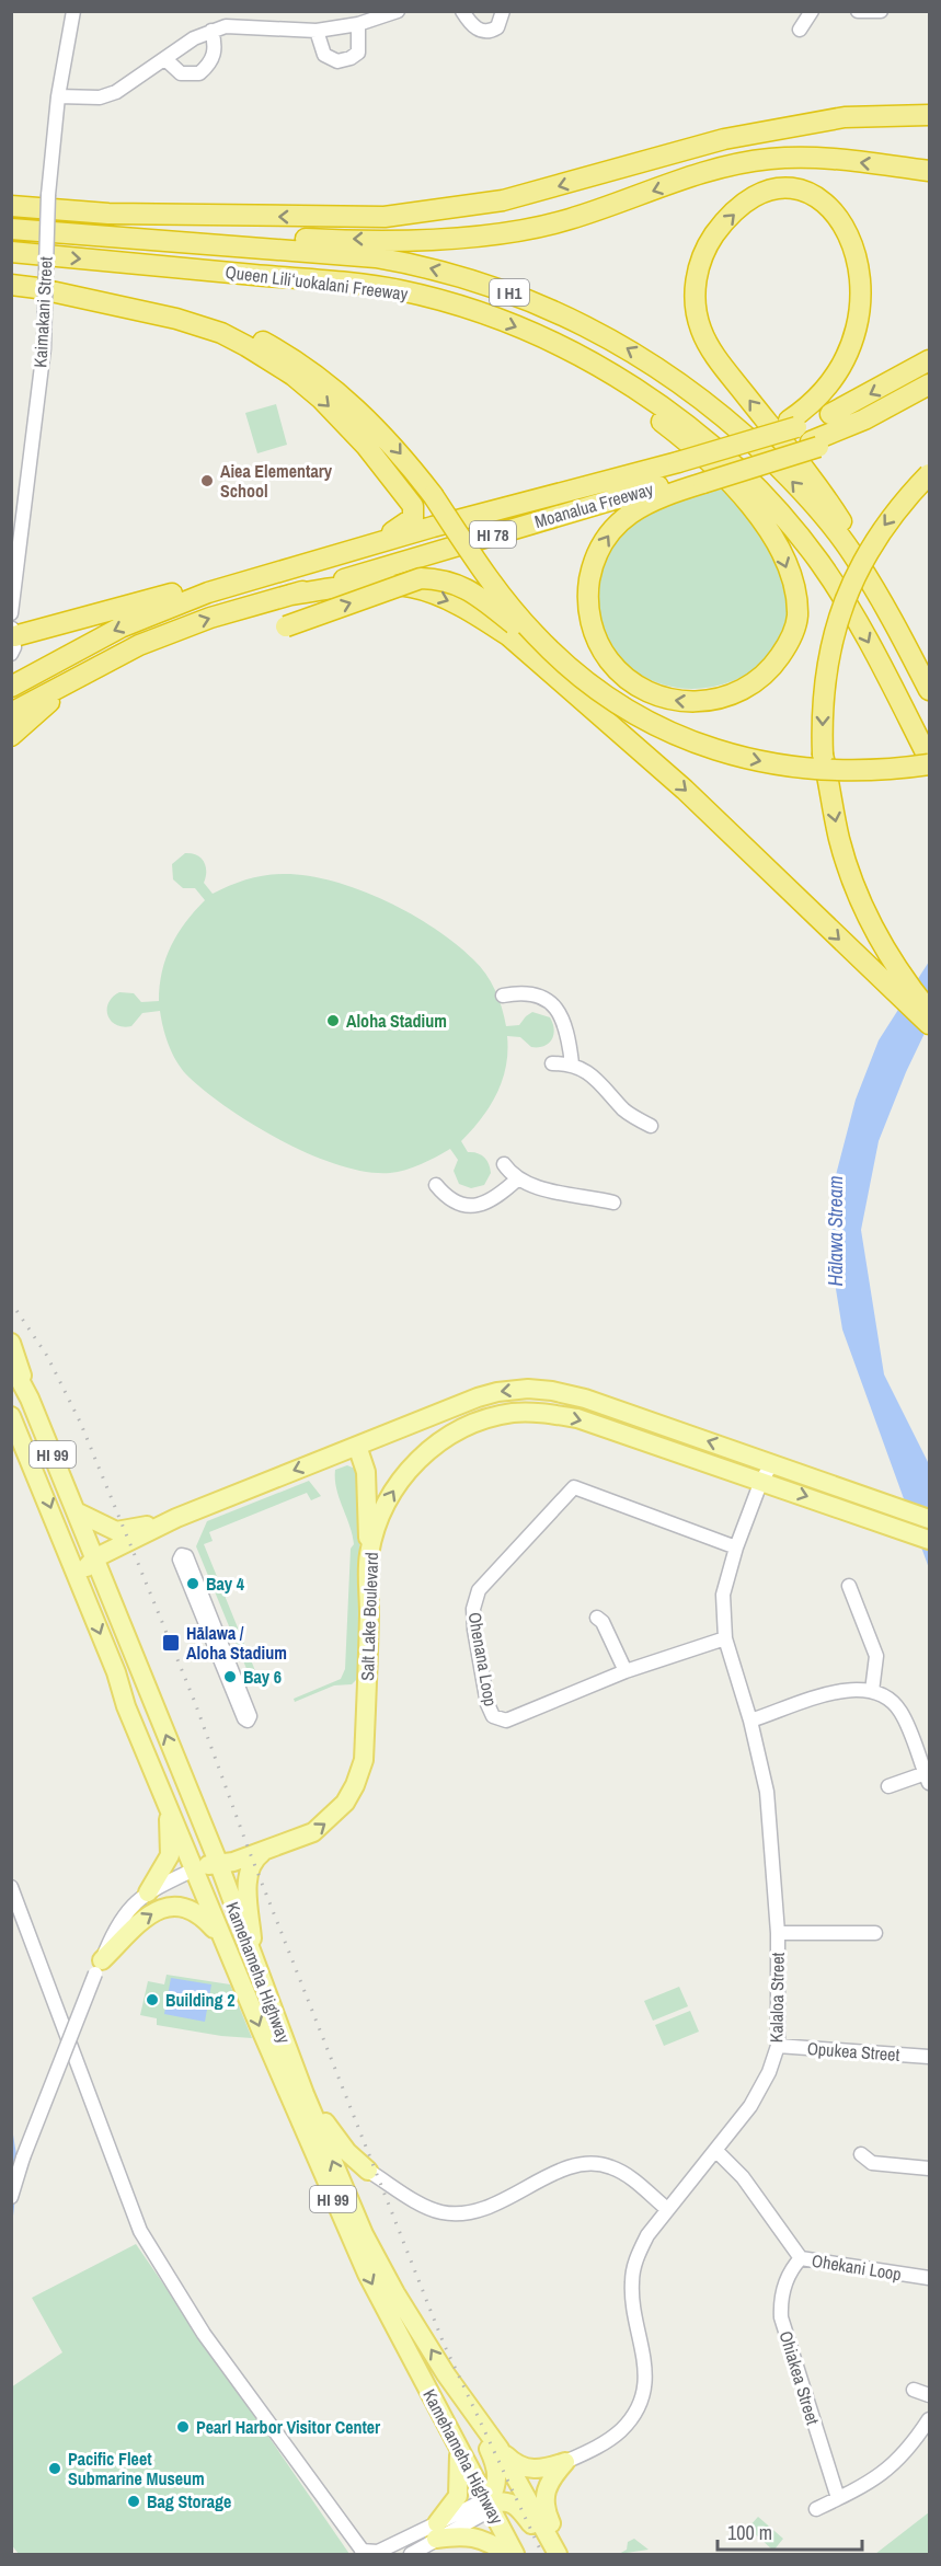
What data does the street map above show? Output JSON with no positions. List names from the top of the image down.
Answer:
{
  "streets": {
    "highway": [
      "Queen Liliʻuokalani Freeway",
      "I H1",
      "Moanalua Freeway",
      "HI 78"
    ],
    "main road": ["HI 99", "Salt Lake Boulevard", "Kamehameha Highway"],
    "street": [
      "Kaimakani Street",
      "Ohenana Loop",
      "Kalaloa Street",
      "Opukea Street",
      "Ohekani Loop",
      "Ohiakea Street"
    ]
  },
  "crossings": [
    ["Moanalua Freeway", "HI 78"],
    ["Salt Lake Boulevard", "Kamehameha Highway"],
    ["Salt Lake Boulevard", "Kalaloa Street"],
    ["Ohenana Loop", "Kalaloa Street"],
    ["Kalaloa Street", "Opukea Street"],
    ["Kalaloa Street", "Ohekani Loop"],
    ["Ohekani Loop", "Ohiakea Street"]
  ],
  "water": ["Hālawa Stream"],
  "places": {
    "other": [
      "Aiea Elementary School",
      "Aloha Stadium",
      "Bay 4",
      "Bay 6",
      "Building 2",
      "Pearl Harbor Visitor Center",
      "Pacific Fleet Submarine Museum",
      "Bag Storage"
    ],
    "transit": ["Hālawa / Aloha Stadium"]
  },
  "scale_bar": "100 m"
}
